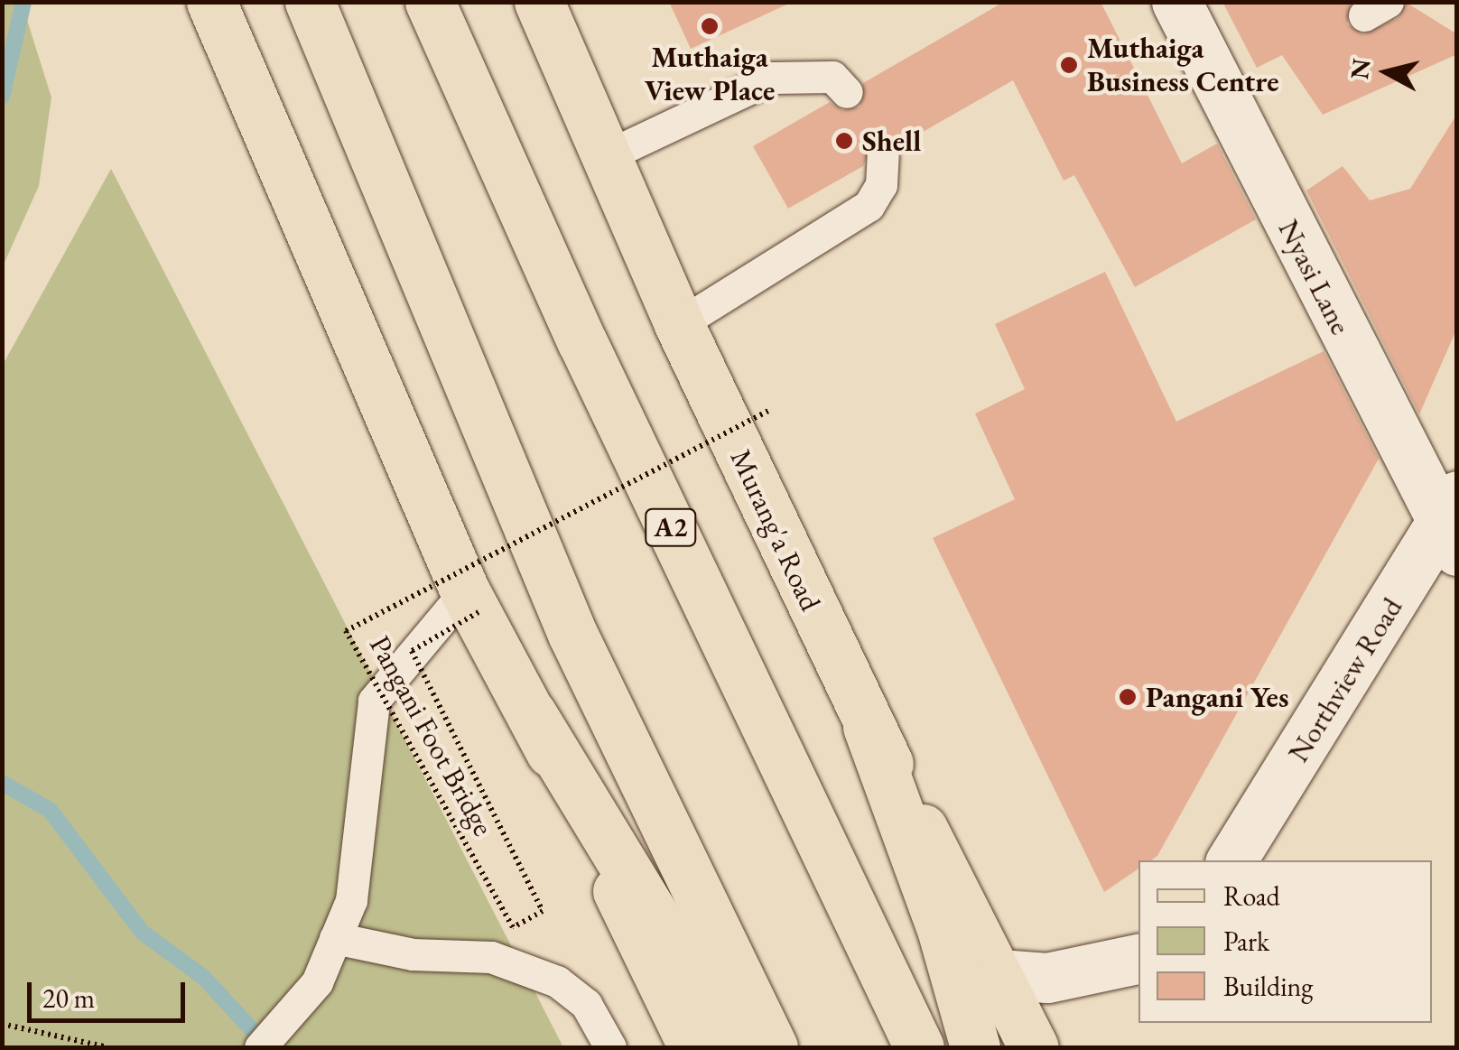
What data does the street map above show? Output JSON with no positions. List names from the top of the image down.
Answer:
{
  "streets": {
    "main road": ["A2", "Murang'a Road"],
    "street": ["Nyasi Lane", "Northview Road"],
    "path": ["Pangani Foot Bridge"]
  },
  "crossings": [
    ["Nyasi Lane", "Northview Road"]
  ],
  "places": [
    "Muthaiga View Place",
    "Muthaiga Business Centre",
    "Shell",
    "Pangani Yes"
  ],
  "legend": ["Road", "Park", "Building"],
  "scale_bar": "20 m",
  "north": "left"
}
